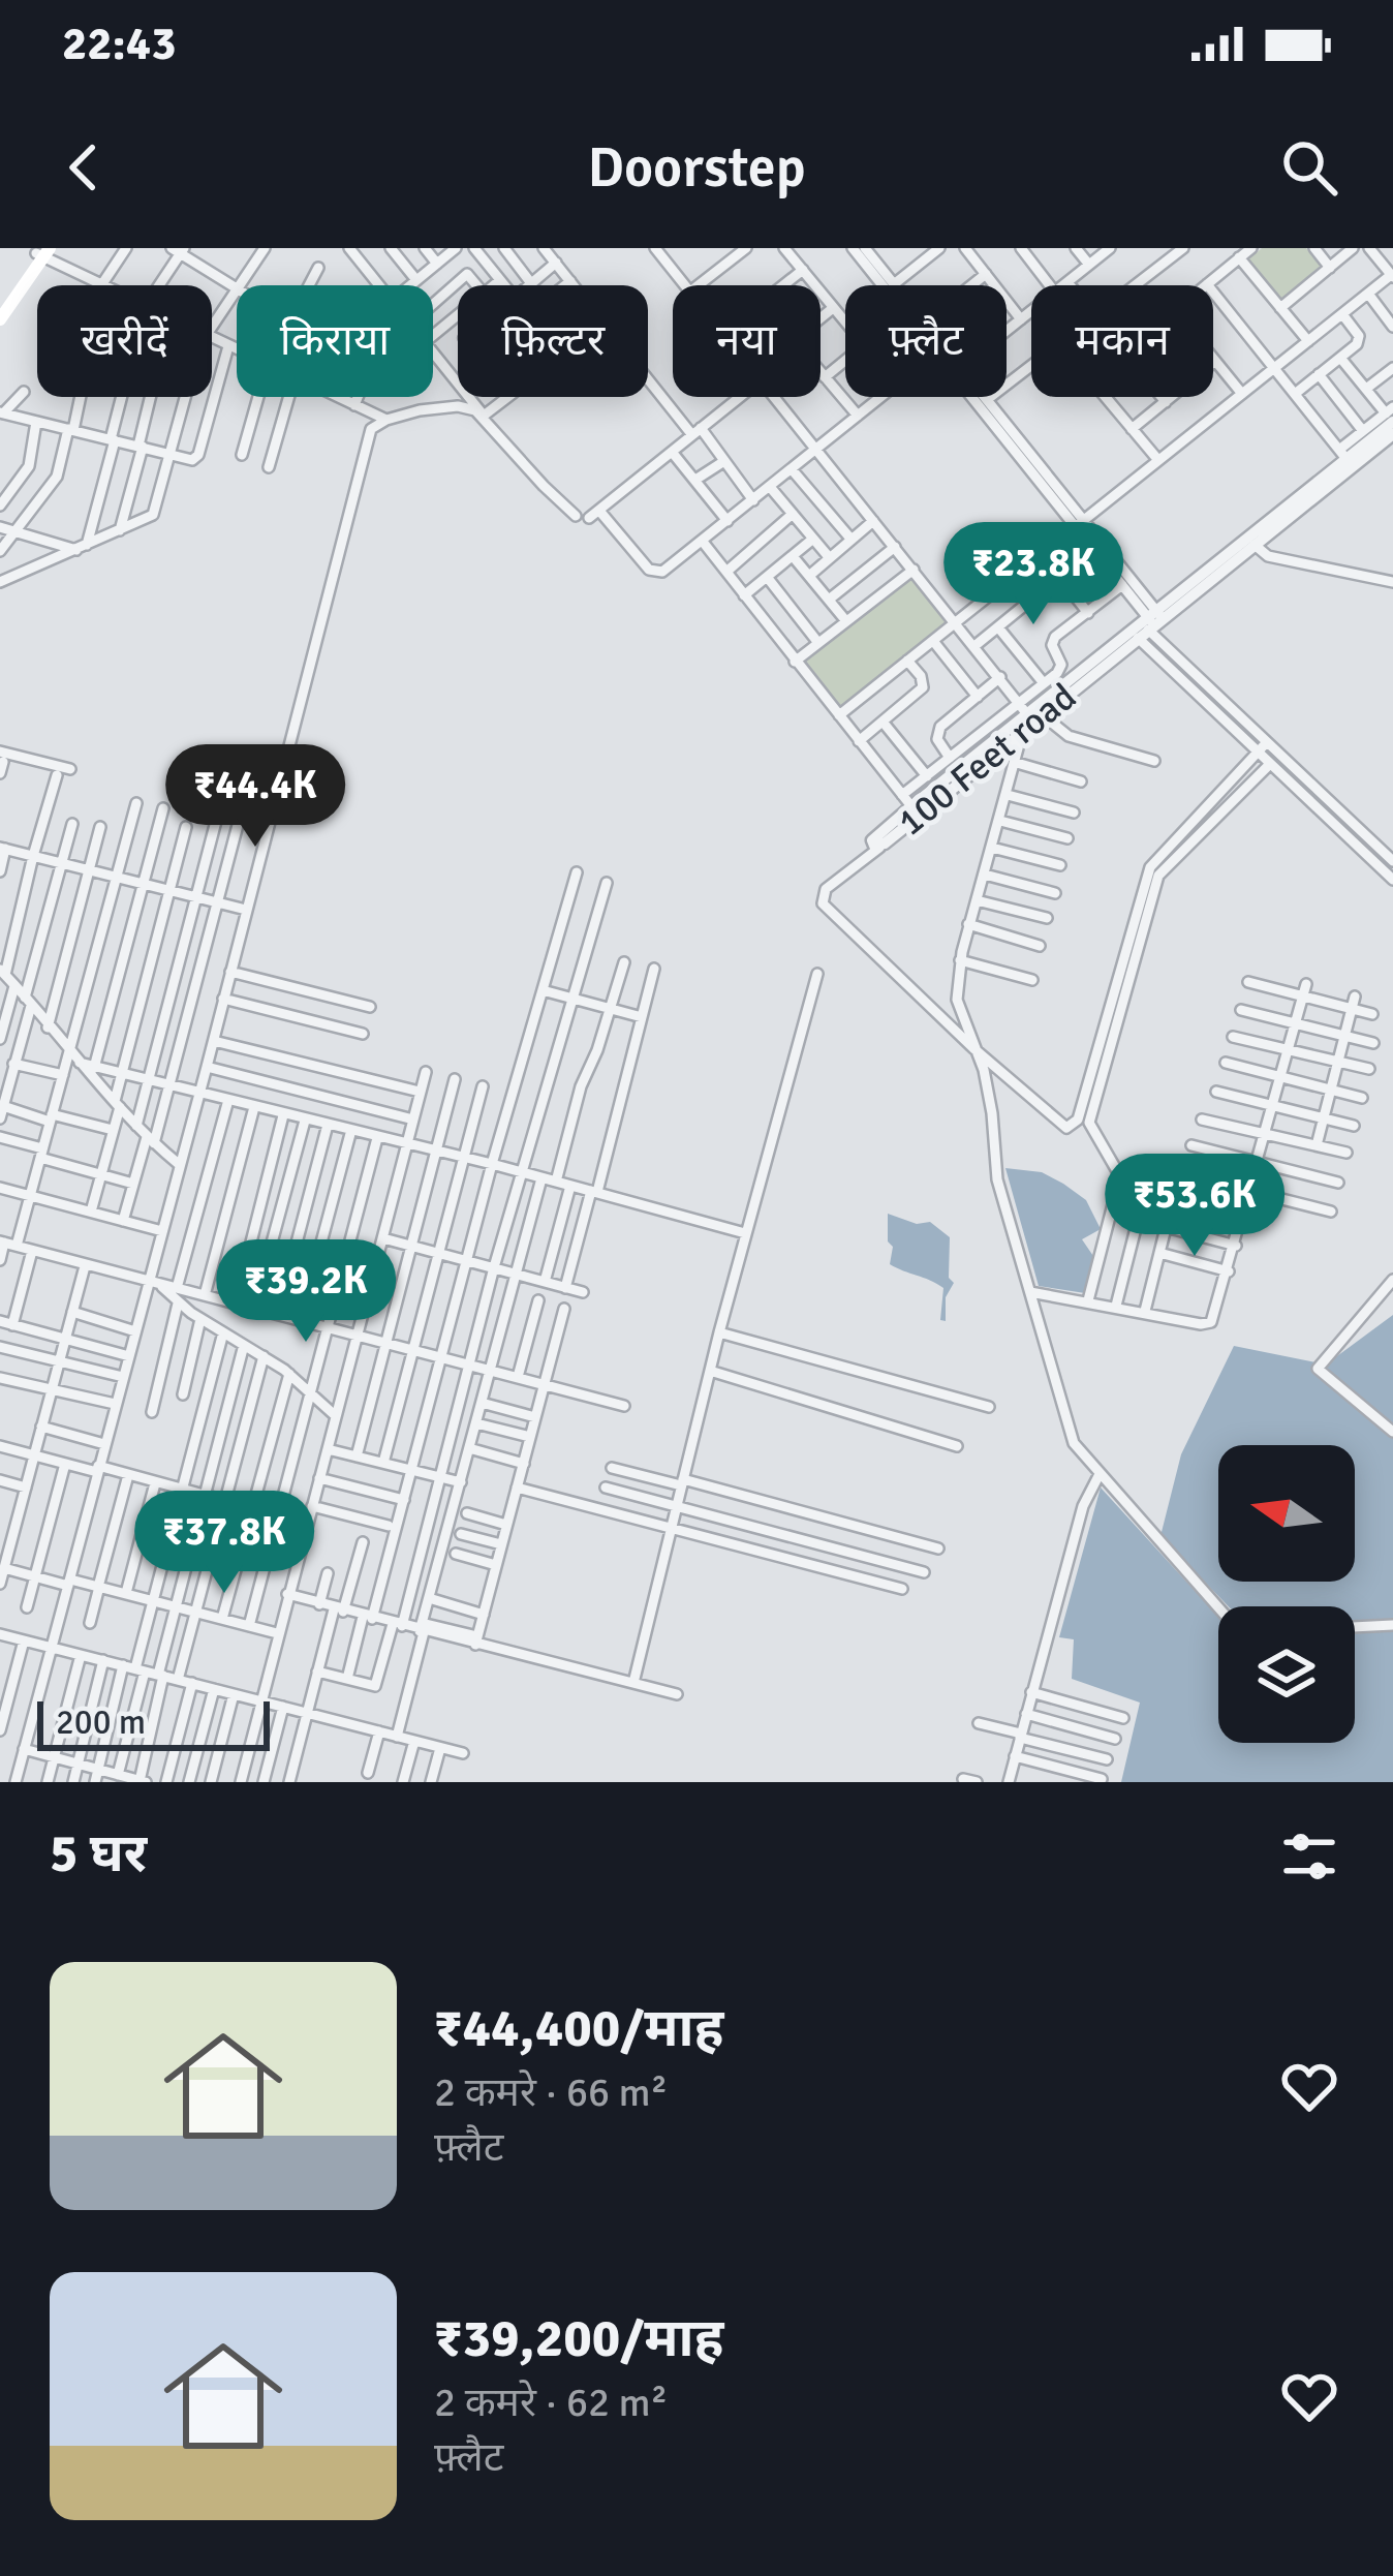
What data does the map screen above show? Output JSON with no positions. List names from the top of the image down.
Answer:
{
  "streets": {
    "street": ["100 Feet road"]
  },
  "scale_bar": "200 m",
  "north": "left",
  "page": {
    "status": "22:43",
    "header": "Doorstep",
    "chip": [
      "खरीदें",
      "किराया",
      "फ़िल्टर",
      "नया",
      "फ़्लैट",
      "मकान"
    ],
    "price": [
      "₹23.8K",
      "₹44.4K",
      "₹53.6K",
      "₹39.2K",
      "₹37.8K"
    ],
    "scale": "200 m",
    "heading": "5 घर",
    "list": [
      {
        "name": "₹44,400/माह",
        "note": "2 कमरे · 66 m² · फ़्लैट"
      },
      {
        "name": "₹39,200/माह",
        "note": "2 कमरे · 62 m² · फ़्लैट"
      }
    ]
  }
}
